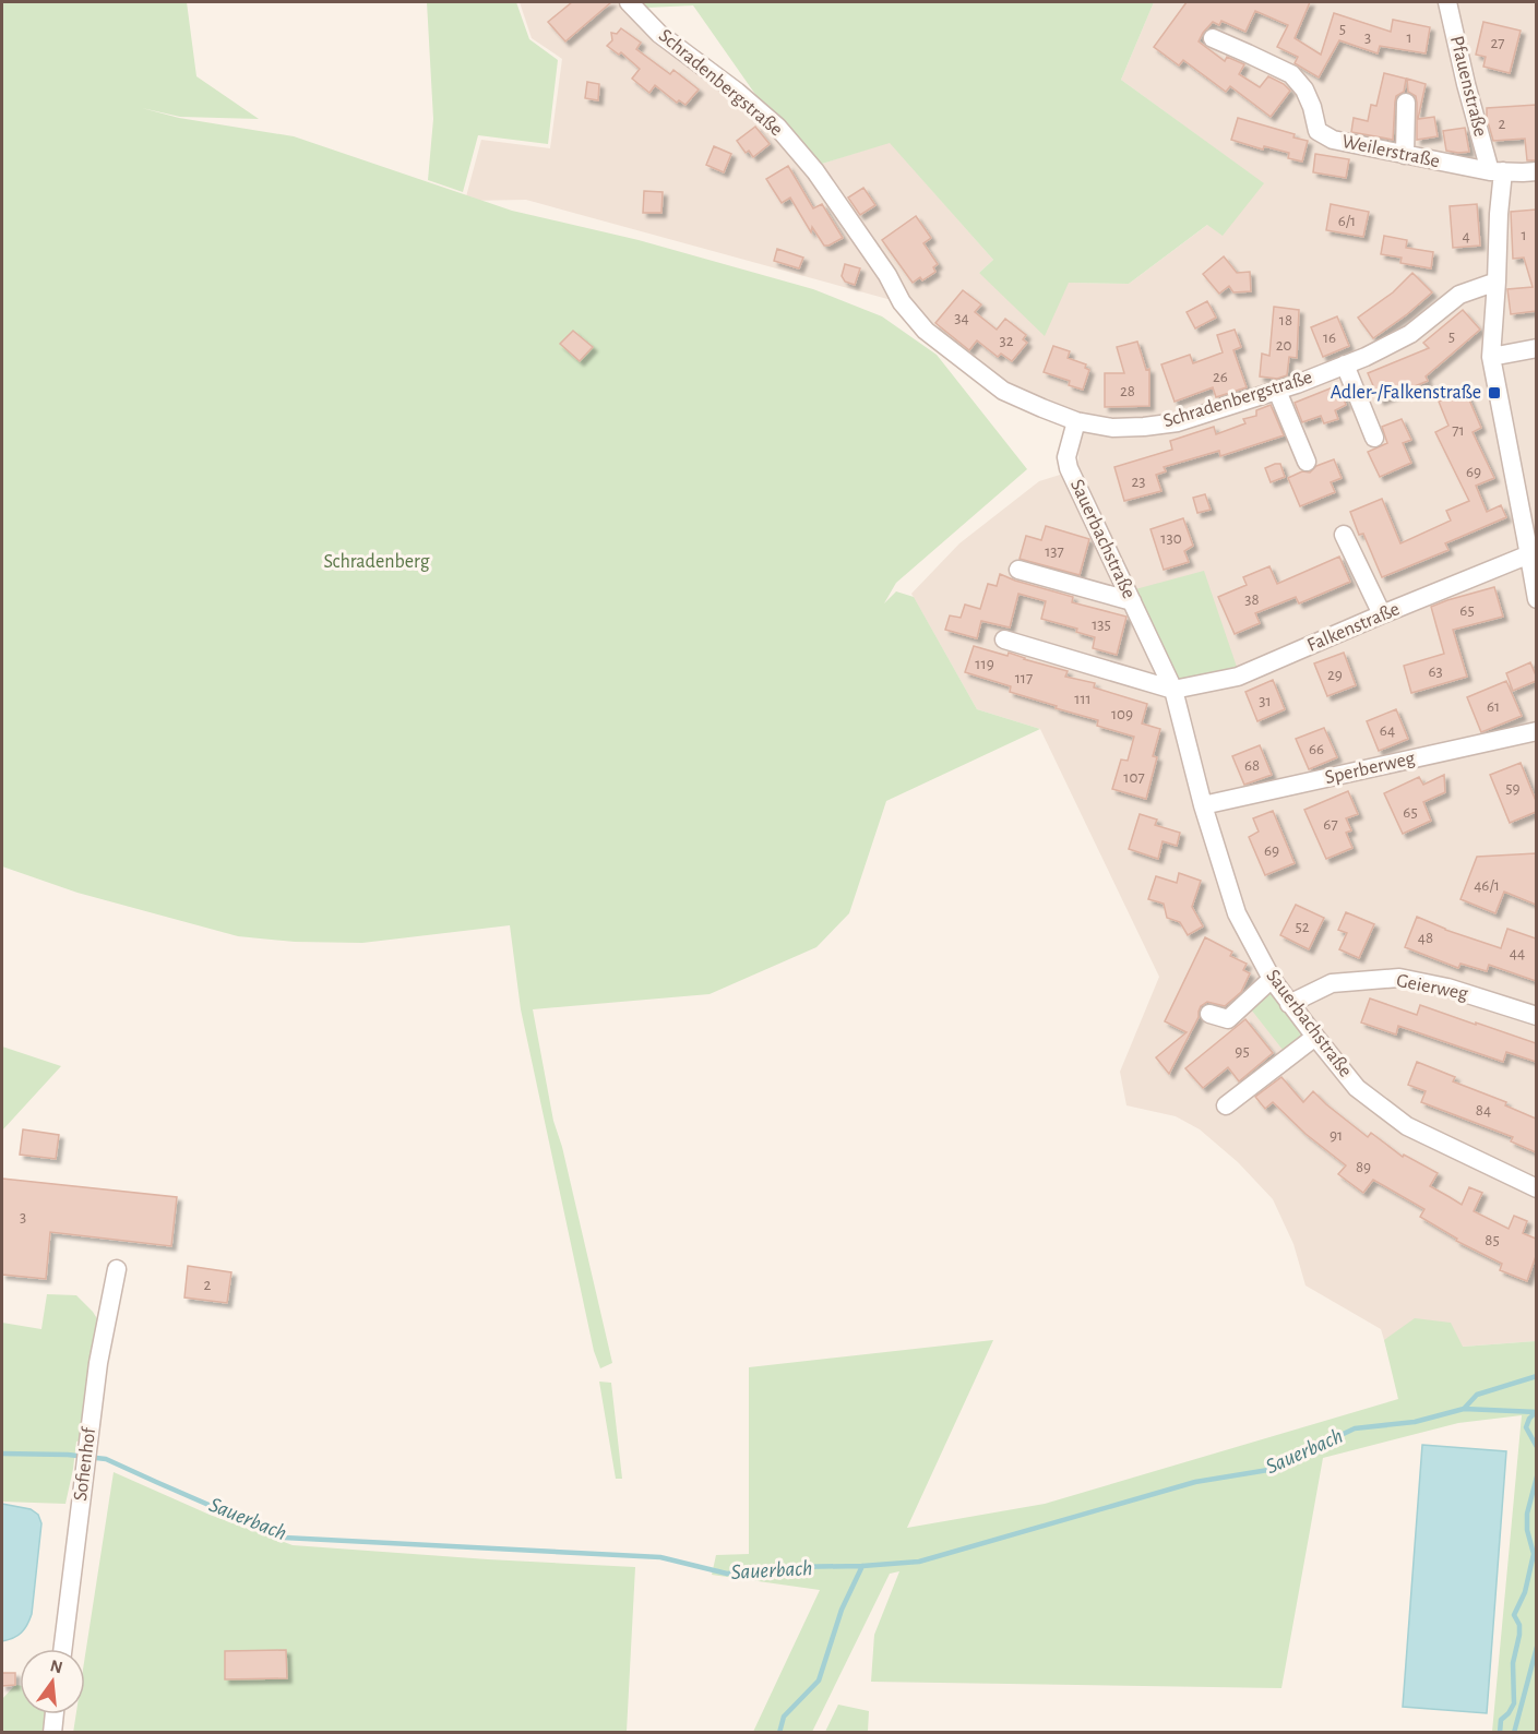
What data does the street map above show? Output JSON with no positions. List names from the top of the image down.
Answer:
{
  "streets": {
    "street": [
      "Schradenbergstraße",
      "Pfauenstraße",
      "Weilerstraße",
      "Sauerbachstraße",
      "Falkenstraße",
      "Sperberweg",
      "Geierweg",
      "Sofienhof"
    ]
  },
  "crossings": [
    ["Schradenbergstraße", "Sauerbachstraße"],
    ["Pfauenstraße", "Weilerstraße"],
    ["Sauerbachstraße", "Falkenstraße"],
    ["Sauerbachstraße", "Sperberweg"],
    ["Sauerbachstraße", "Geierweg"]
  ],
  "water": ["Sauerbach"],
  "parks": ["Schradenberg"],
  "places": {
    "transit": ["Adler-/Falkenstraße"]
  },
  "house_numbers": [
    "5",
    "3",
    "1",
    "27",
    "2",
    "6/1",
    "1",
    "4",
    "34",
    "18",
    "5",
    "16",
    "32",
    "20",
    "26",
    "28",
    "71",
    "69",
    "23",
    "130",
    "137",
    "38",
    "65",
    "135",
    "119",
    "63",
    "29",
    "117",
    "111",
    "31",
    "61",
    "109",
    "64",
    "66",
    "68",
    "107",
    "59",
    "65",
    "67",
    "69",
    "46/1",
    "52",
    "48",
    "44",
    "95",
    "84",
    "91",
    "89",
    "3",
    "85",
    "2"
  ],
  "north": "top"
}
